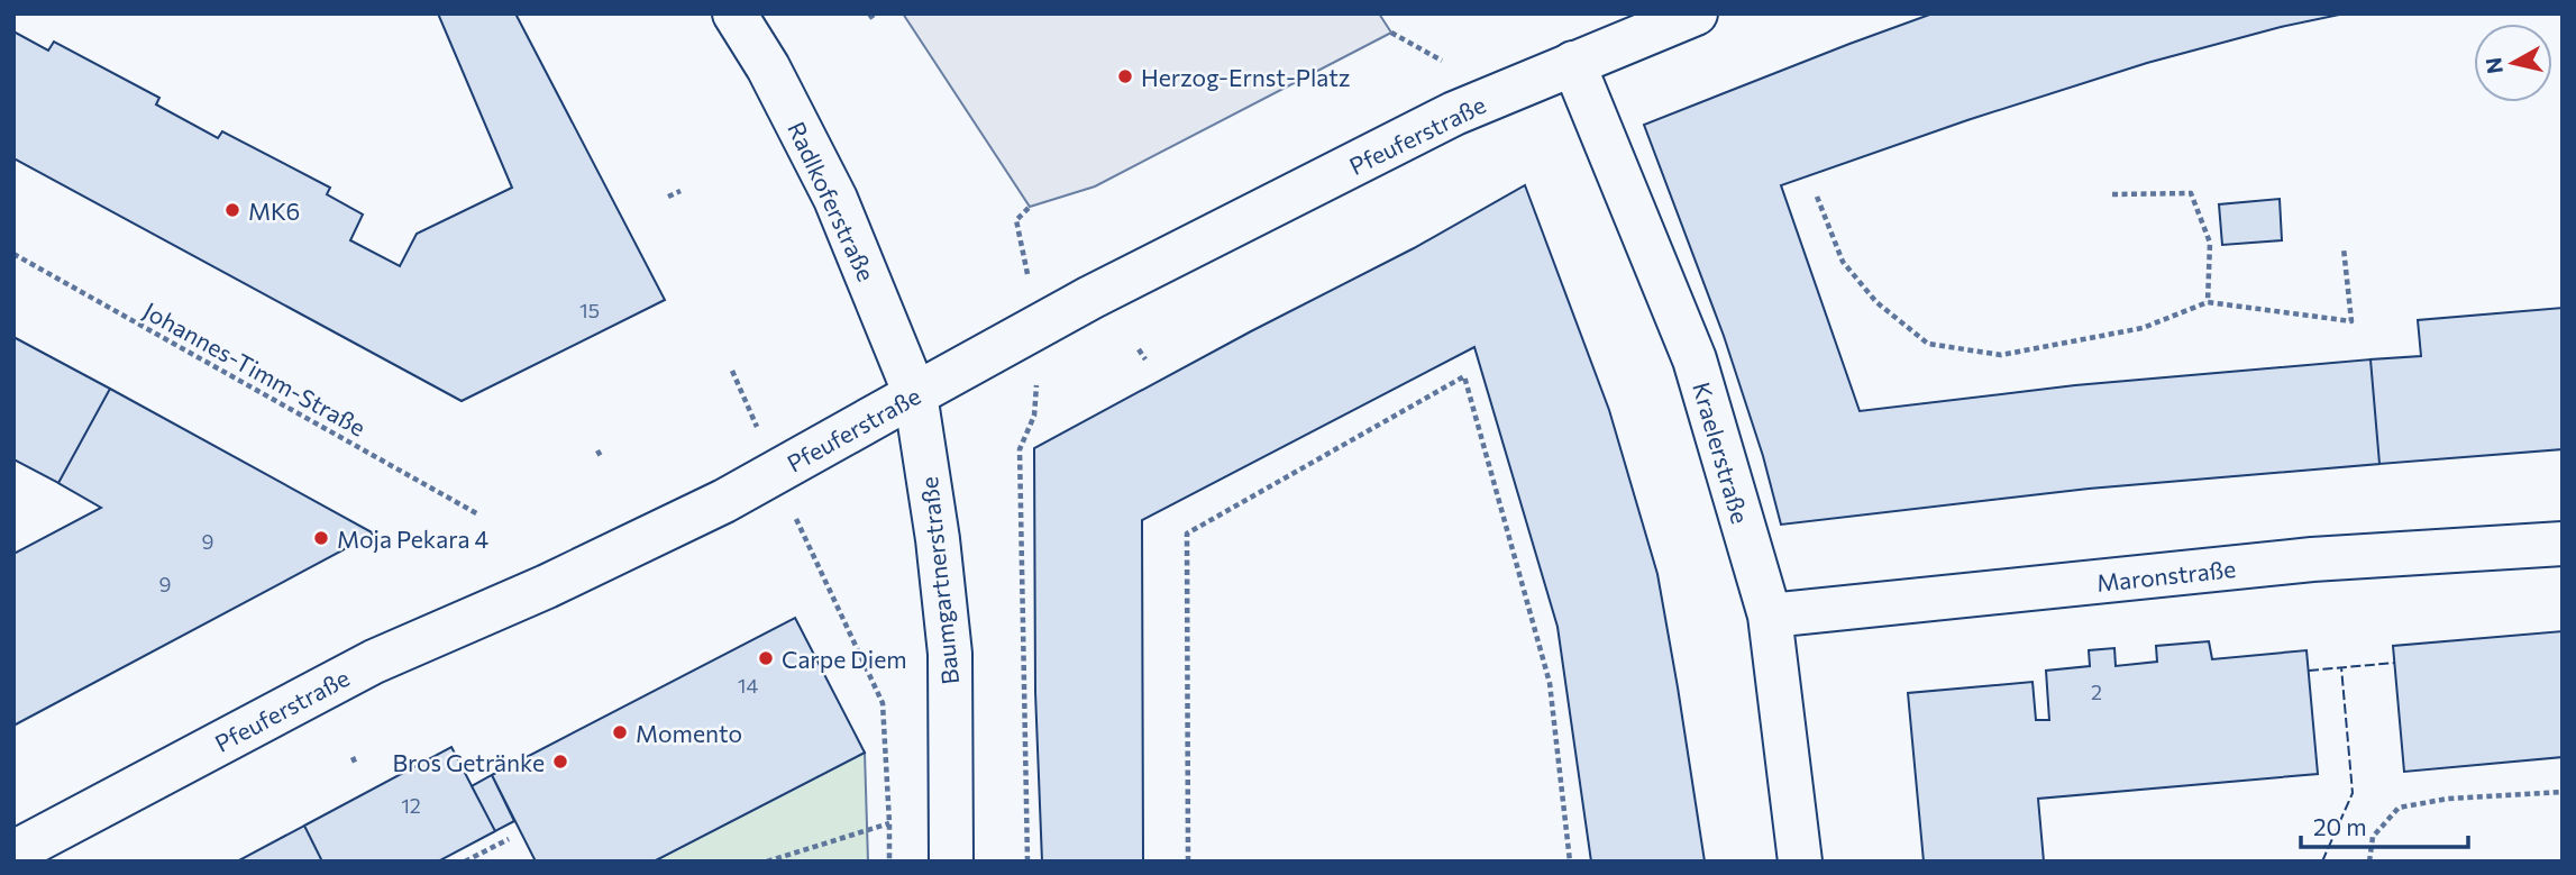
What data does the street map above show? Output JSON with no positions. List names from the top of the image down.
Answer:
{
  "streets": {
    "street": [
      "Pfeuferstraße",
      "Radlkoferstraße",
      "Kraelerstraße",
      "Maronstraße",
      "Baumgartnerstraße"
    ],
    "path": ["Johannes-Timm-Straße"]
  },
  "crossings": [
    ["Pfeuferstraße", "Radlkoferstraße"],
    ["Pfeuferstraße", "Kraelerstraße"],
    ["Pfeuferstraße", "Baumgartnerstraße"],
    ["Radlkoferstraße", "Baumgartnerstraße"],
    ["Kraelerstraße", "Maronstraße"]
  ],
  "places": [
    "Herzog-Ernst-Platz",
    "MK6",
    "Moja Pekara 4",
    "Carpe Diem",
    "Momento",
    "Bros Getränke"
  ],
  "house_numbers": [
    "15",
    "9",
    "9",
    "14",
    "2",
    "12"
  ],
  "scale_bar": "20 m",
  "north": "left"
}
